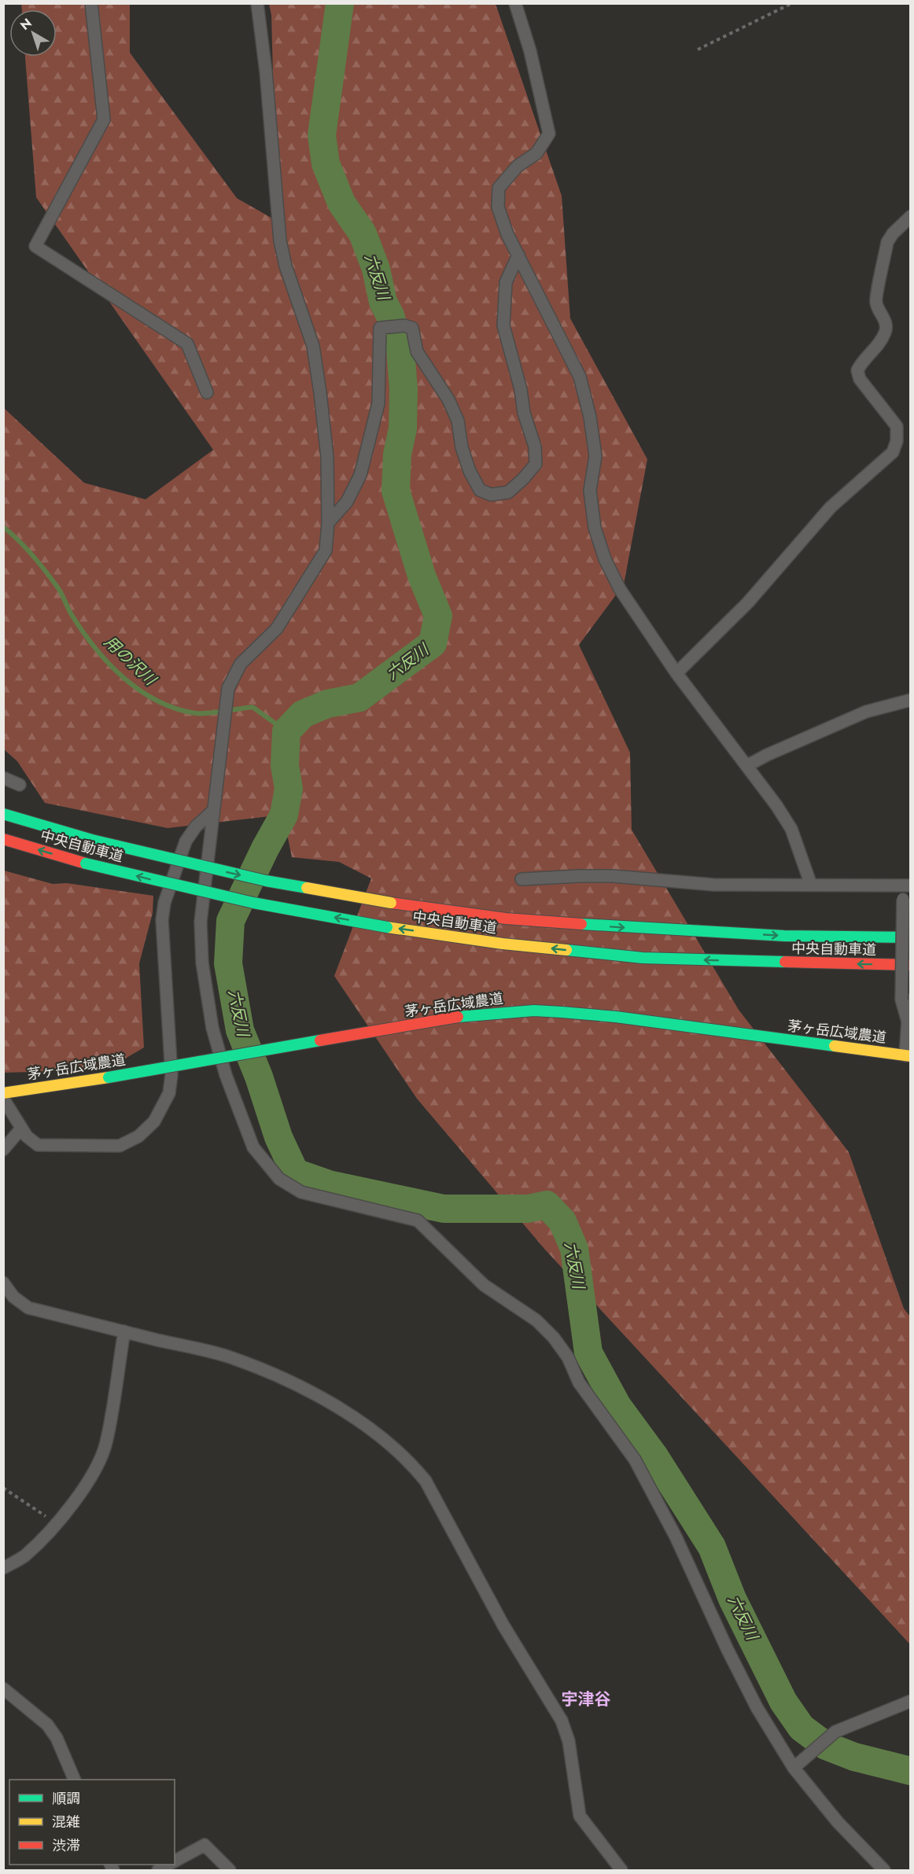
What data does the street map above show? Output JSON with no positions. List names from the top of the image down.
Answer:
{
  "streets": {
    "main road": ["中央自動車道", "茅ヶ岳広域農道"]
  },
  "districts": ["宇津谷"],
  "water": ["六反川", "用の沢川"],
  "legend": ["順調", "混雑", "渋滞"],
  "north": "top left"
}
